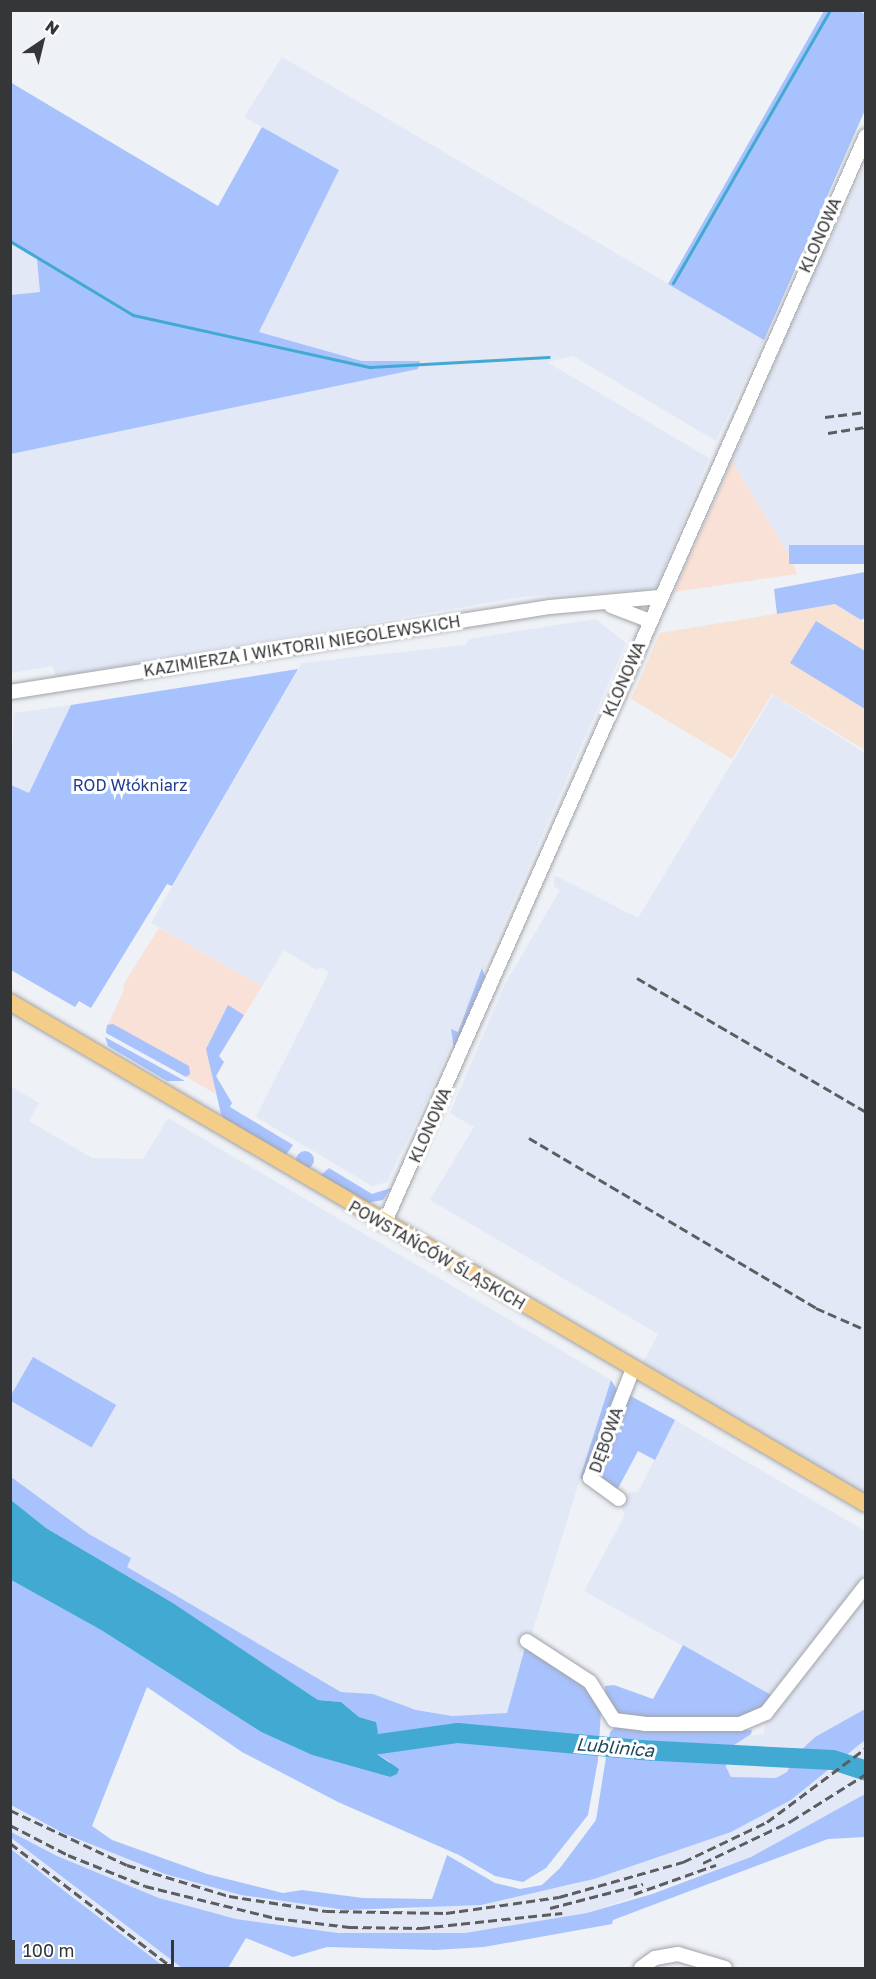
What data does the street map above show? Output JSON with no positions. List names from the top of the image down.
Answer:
{
  "streets": {
    "main road": ["POWSTAŃCÓW ŚLĄSKICH"],
    "street": ["KLONOWA", "KAZIMIERZA I WIKTORII NIEGOLEWSKICH", "DĘBOWA"]
  },
  "crossings": [
    ["KLONOWA", "KAZIMIERZA I WIKTORII NIEGOLEWSKICH"],
    ["KLONOWA", "POWSTAŃCÓW ŚLĄSKICH"],
    ["POWSTAŃCÓW ŚLĄSKICH", "DĘBOWA"]
  ],
  "water": ["Lublinica"],
  "parks": ["ROD Włókniarz"],
  "scale_bar": "100 m",
  "north": "top right"
}
